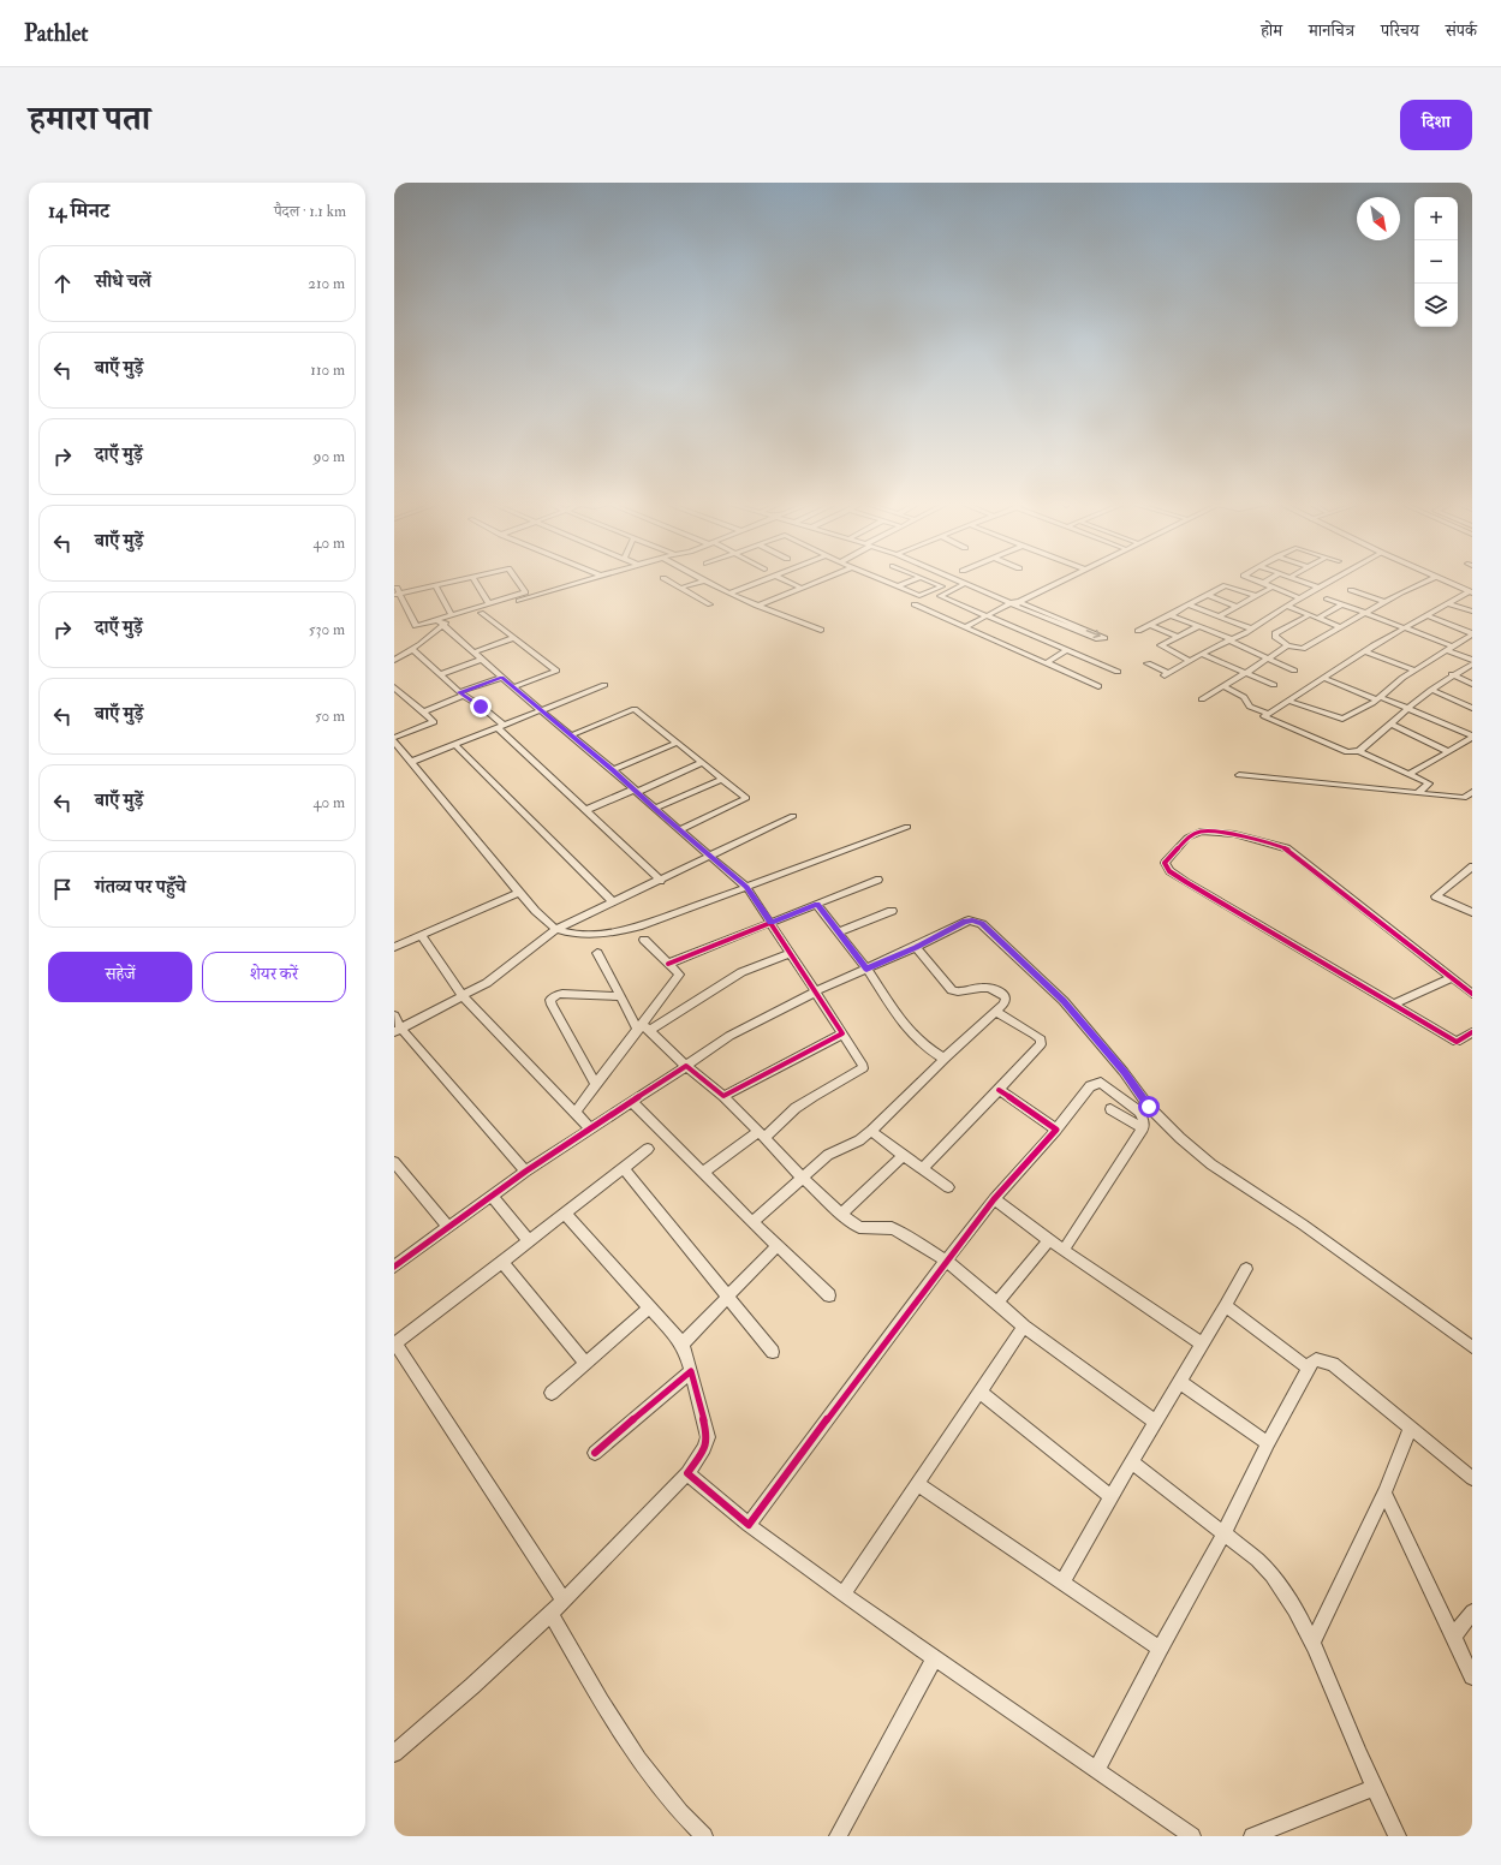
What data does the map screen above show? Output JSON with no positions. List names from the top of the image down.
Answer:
{
  "north": "bottom right",
  "page": {
    "header": "Pathlet",
    "nav": [
      "होम",
      "मानचित्र",
      "परिचय",
      "संपर्क"
    ],
    "title": "हमारा पता",
    "buttons": [
      "दिशा",
      ["सहेजें", "शेयर करें"]
    ],
    "heading": ["14 मिनट", "पैदल · 1.1 km"],
    "map_buttons": ["+", "−"],
    "list": [
      ["सीधे चलें", "210 m"],
      ["बाएँ मुड़ें", "110 m"],
      ["दाएँ मुड़ें", "90 m"],
      ["बाएँ मुड़ें", "40 m"],
      ["दाएँ मुड़ें", "530 m"],
      ["बाएँ मुड़ें", "50 m"],
      ["बाएँ मुड़ें", "40 m"],
      "गंतव्य पर पहुँचे"
    ]
  }
}
